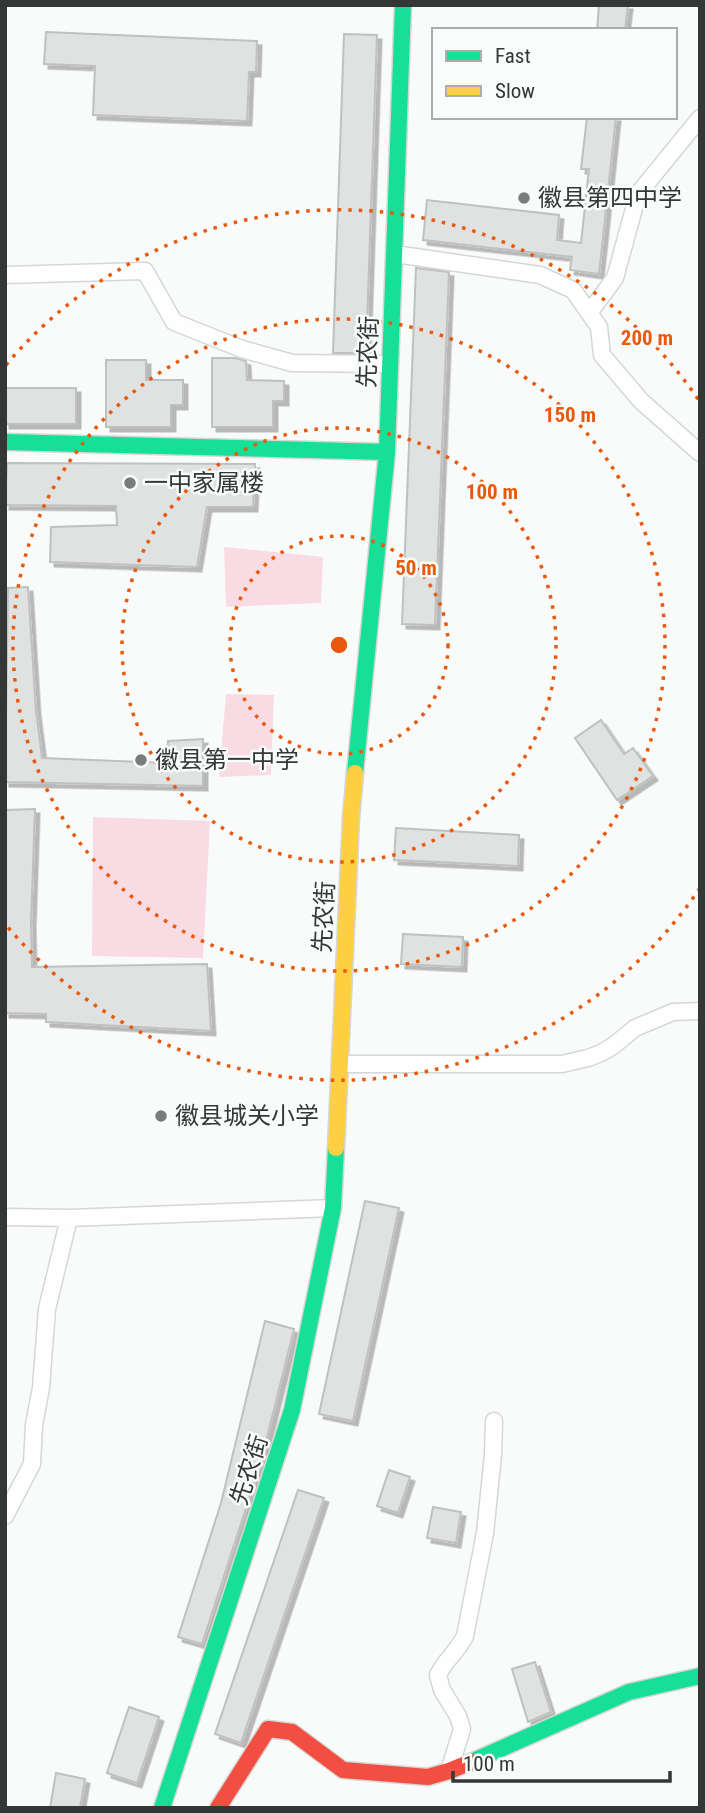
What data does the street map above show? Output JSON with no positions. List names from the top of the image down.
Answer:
{
  "streets": {
    "main road": ["先农街"]
  },
  "places": [
    "徽县第四中学",
    "一中家属楼",
    "徽县第一中学",
    "徽县城关小学"
  ],
  "legend": ["Fast", "Slow"],
  "scale_bar": "100 m",
  "rings": [
    "200 m",
    "150 m",
    "100 m",
    "50 m"
  ]
}
